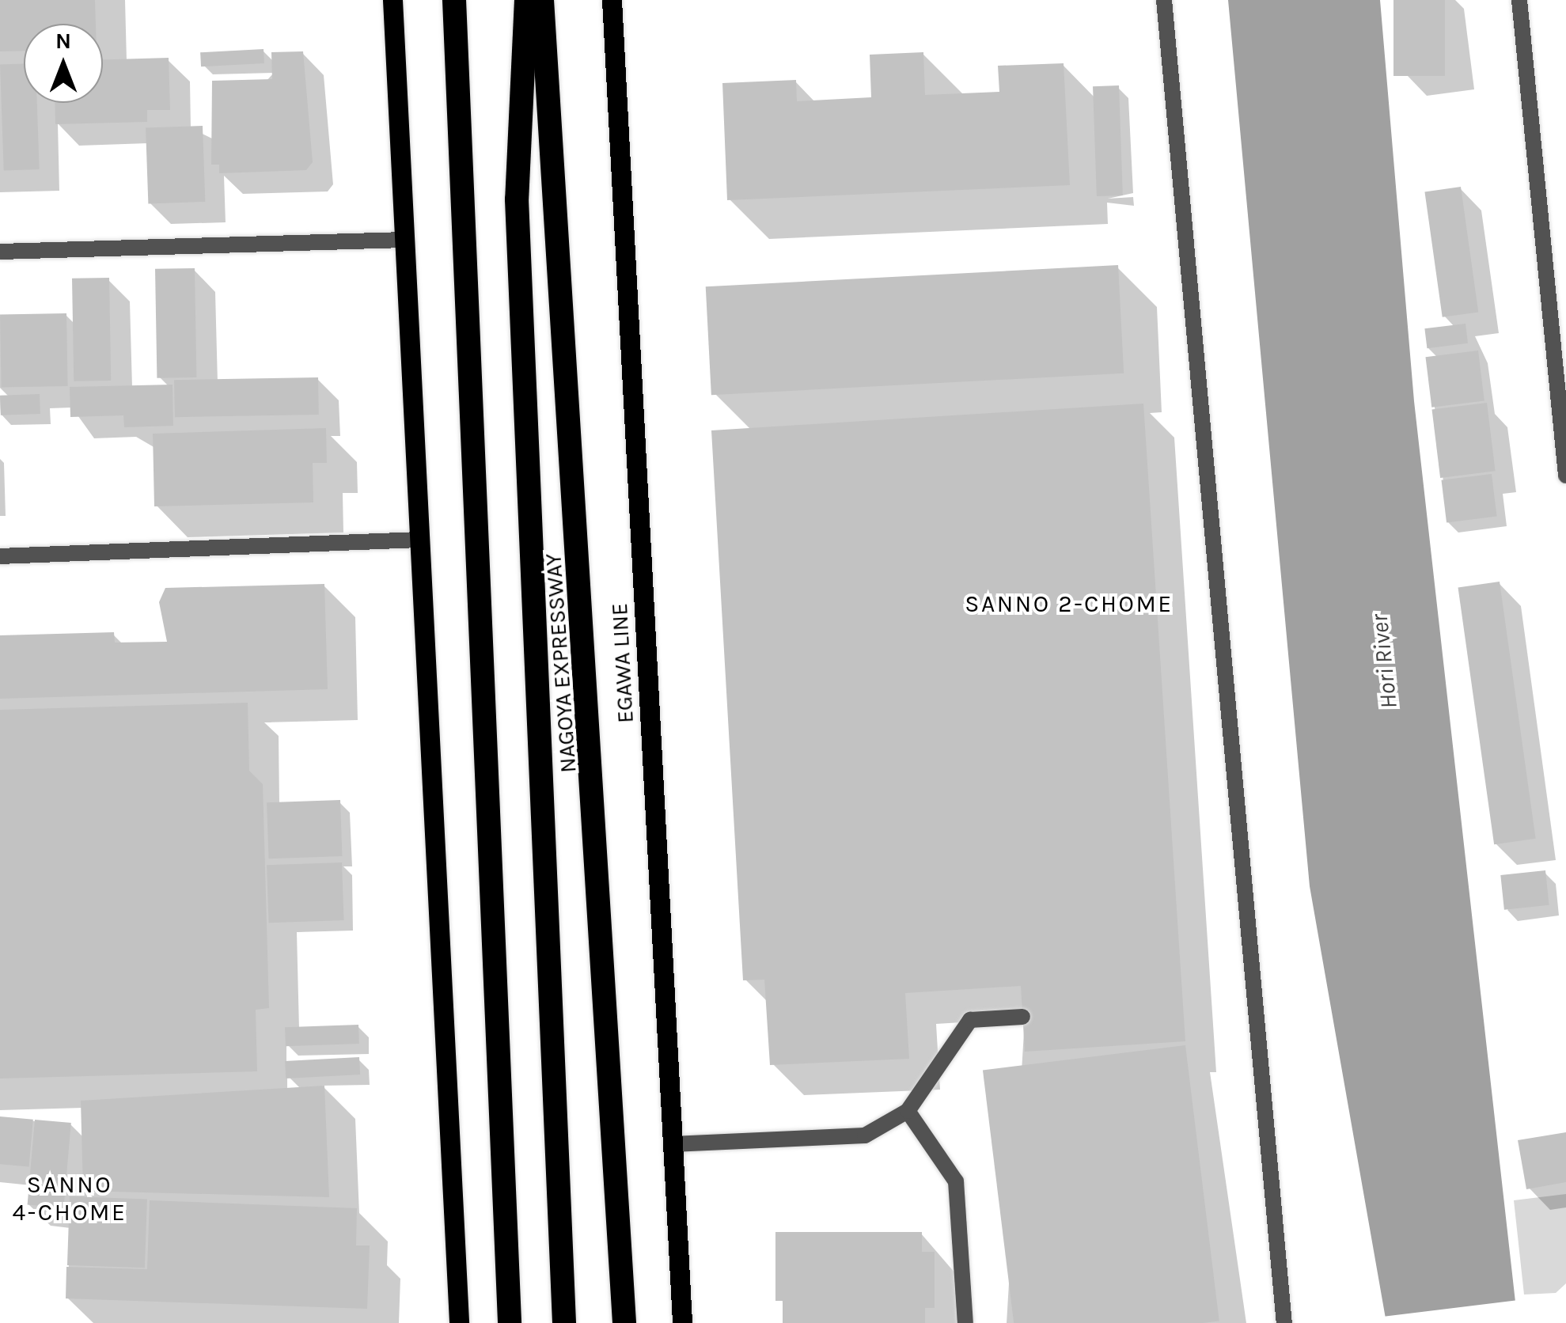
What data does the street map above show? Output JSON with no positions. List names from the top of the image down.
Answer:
{
  "streets": {
    "highway": ["NAGOYA EXPRESSWAY"],
    "main road": ["EGAWA LINE"]
  },
  "districts": ["SANNO 2-CHOME", "SANNO 4-CHOME"],
  "water": ["Hori River"],
  "north": "top"
}
